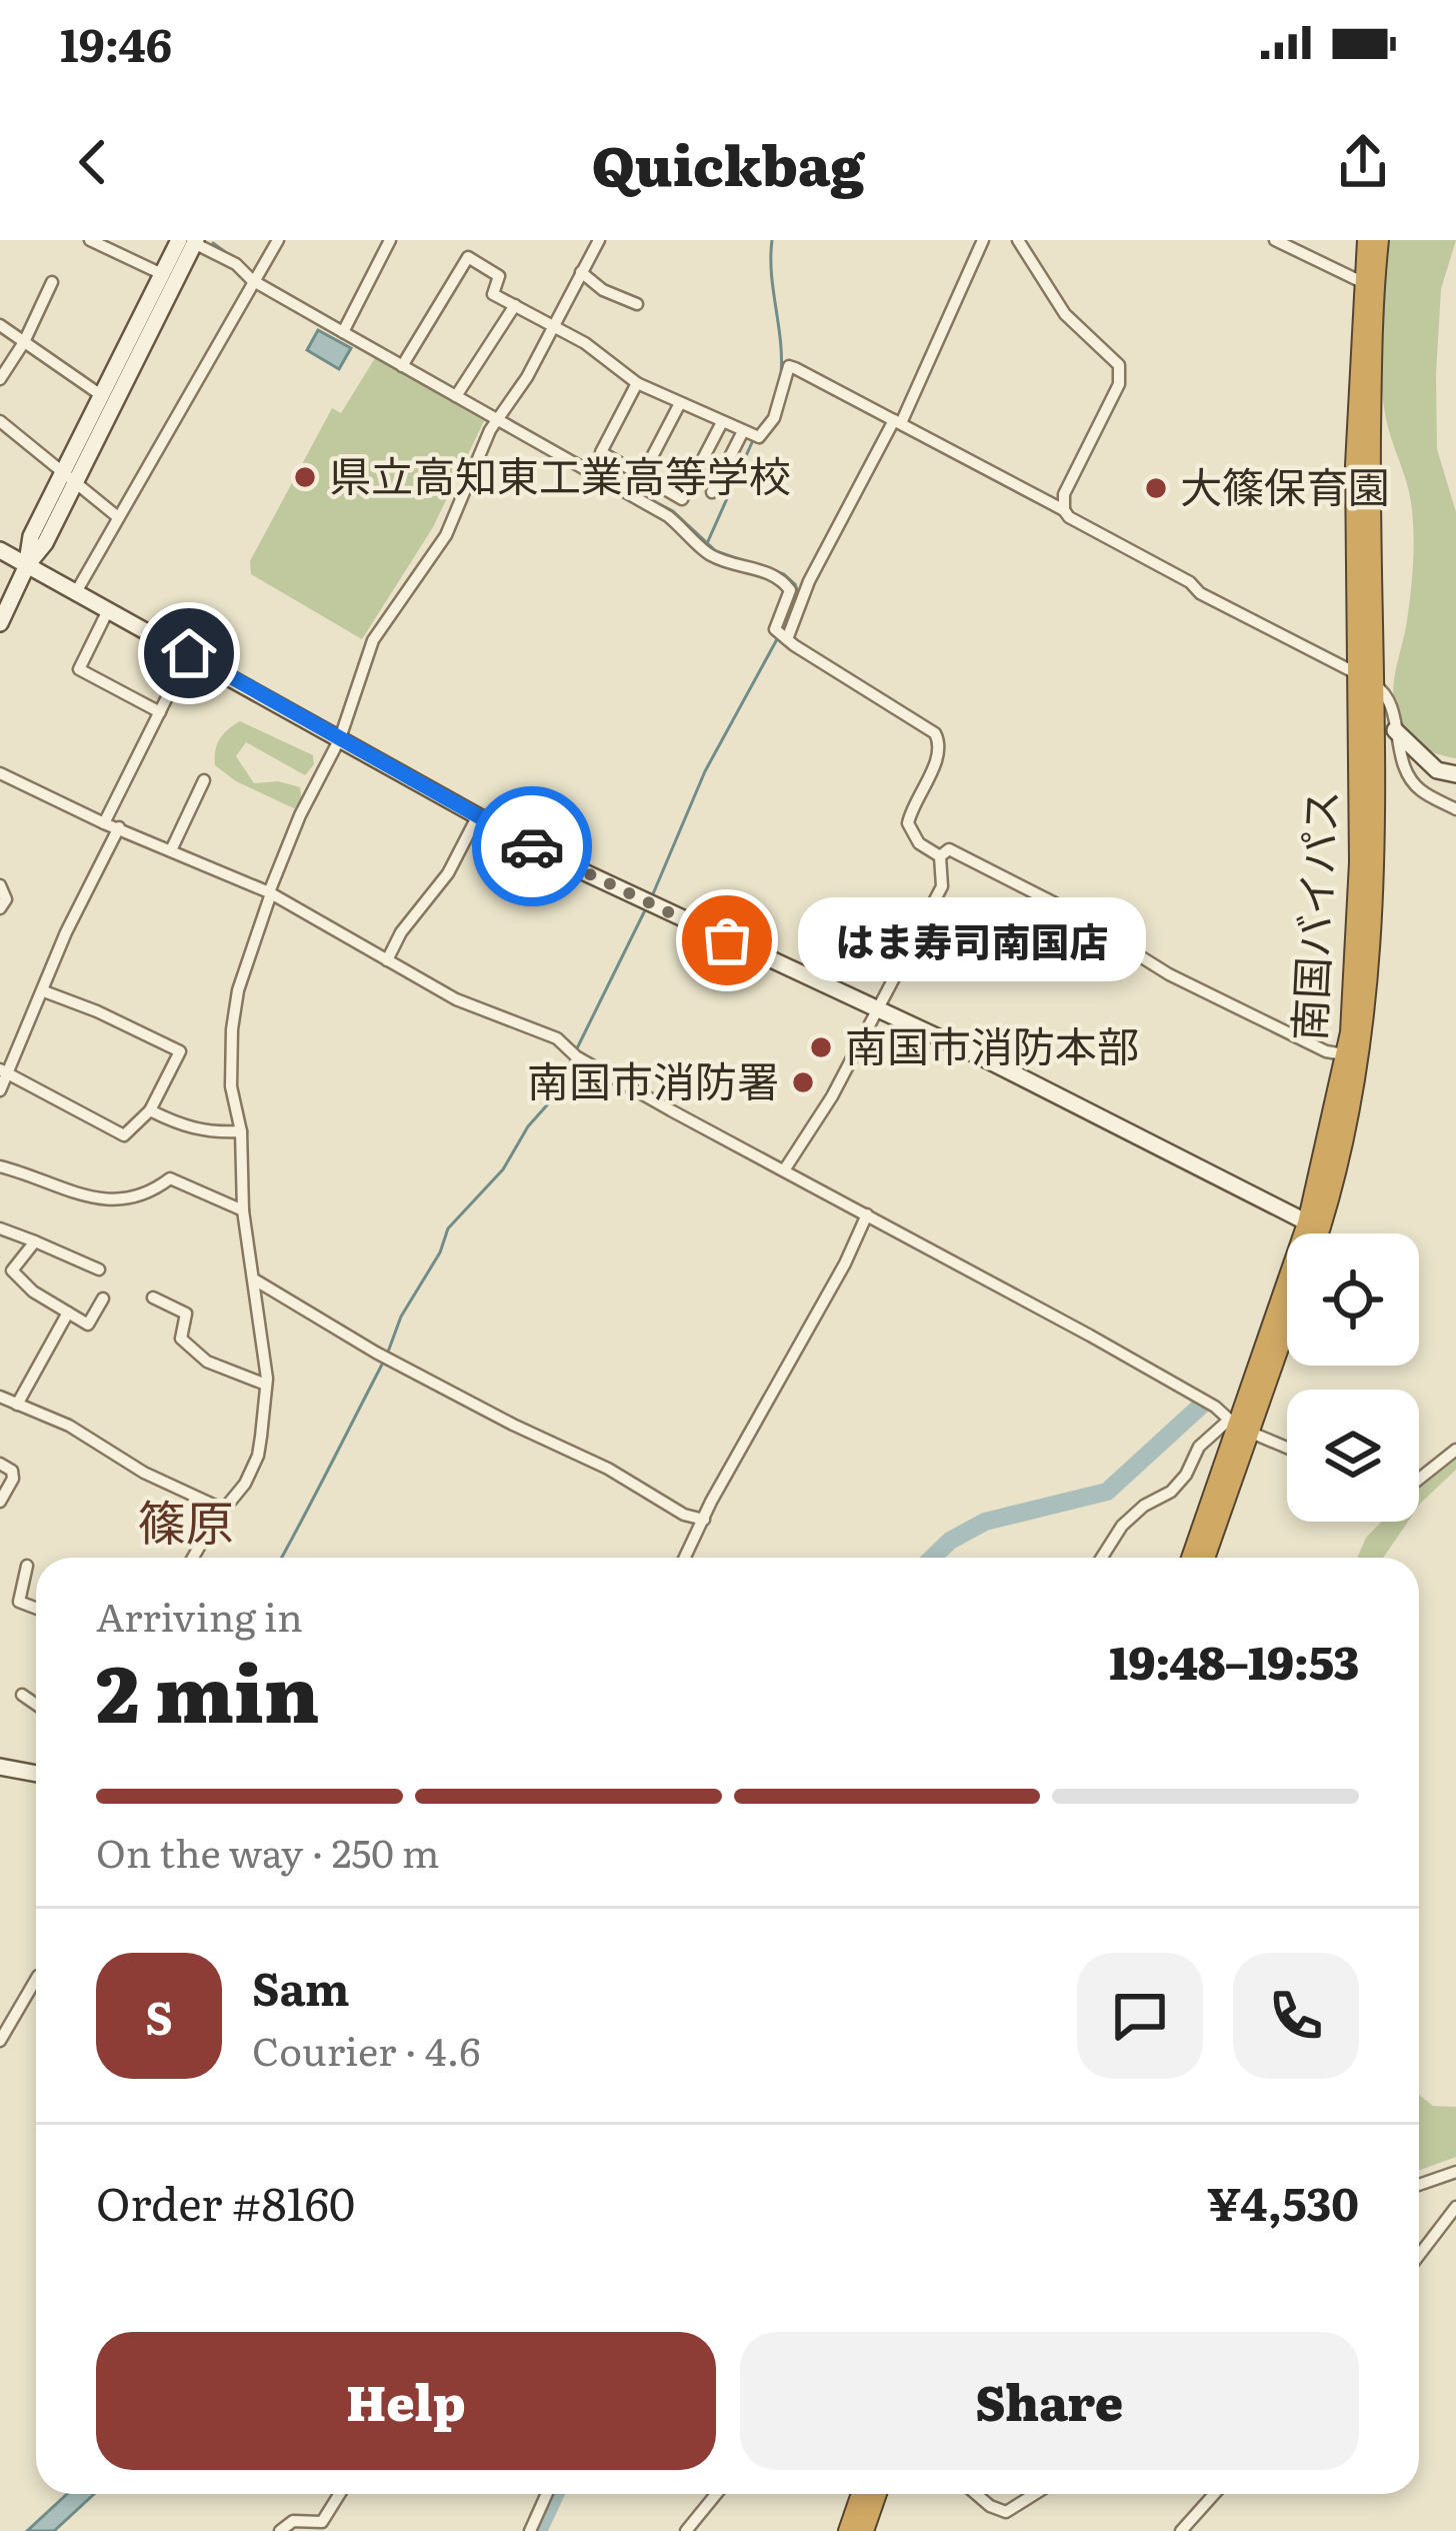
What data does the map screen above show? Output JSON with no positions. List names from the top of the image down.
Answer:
{
  "streets": {
    "highway": ["南国バイパス"]
  },
  "districts": ["篠原"],
  "places": [
    "県立高知東工業高等学校",
    "大篠保育園",
    "はま寿司南国店",
    "南国市消防本部",
    "南国市消防署"
  ],
  "page": {
    "status": "19:46",
    "header": "Quickbag",
    "bubble": "はま寿司南国店",
    "heading": ["2 min", "Arriving in", "19:48–19:53"],
    "panel": [
      "Sam",
      "Courier · 4.6",
      "Order #8160",
      "¥4,530"
    ],
    "bar": "On the way · 250 m",
    "round": "S",
    "buttons": ["Help", "Share"]
  }
}
